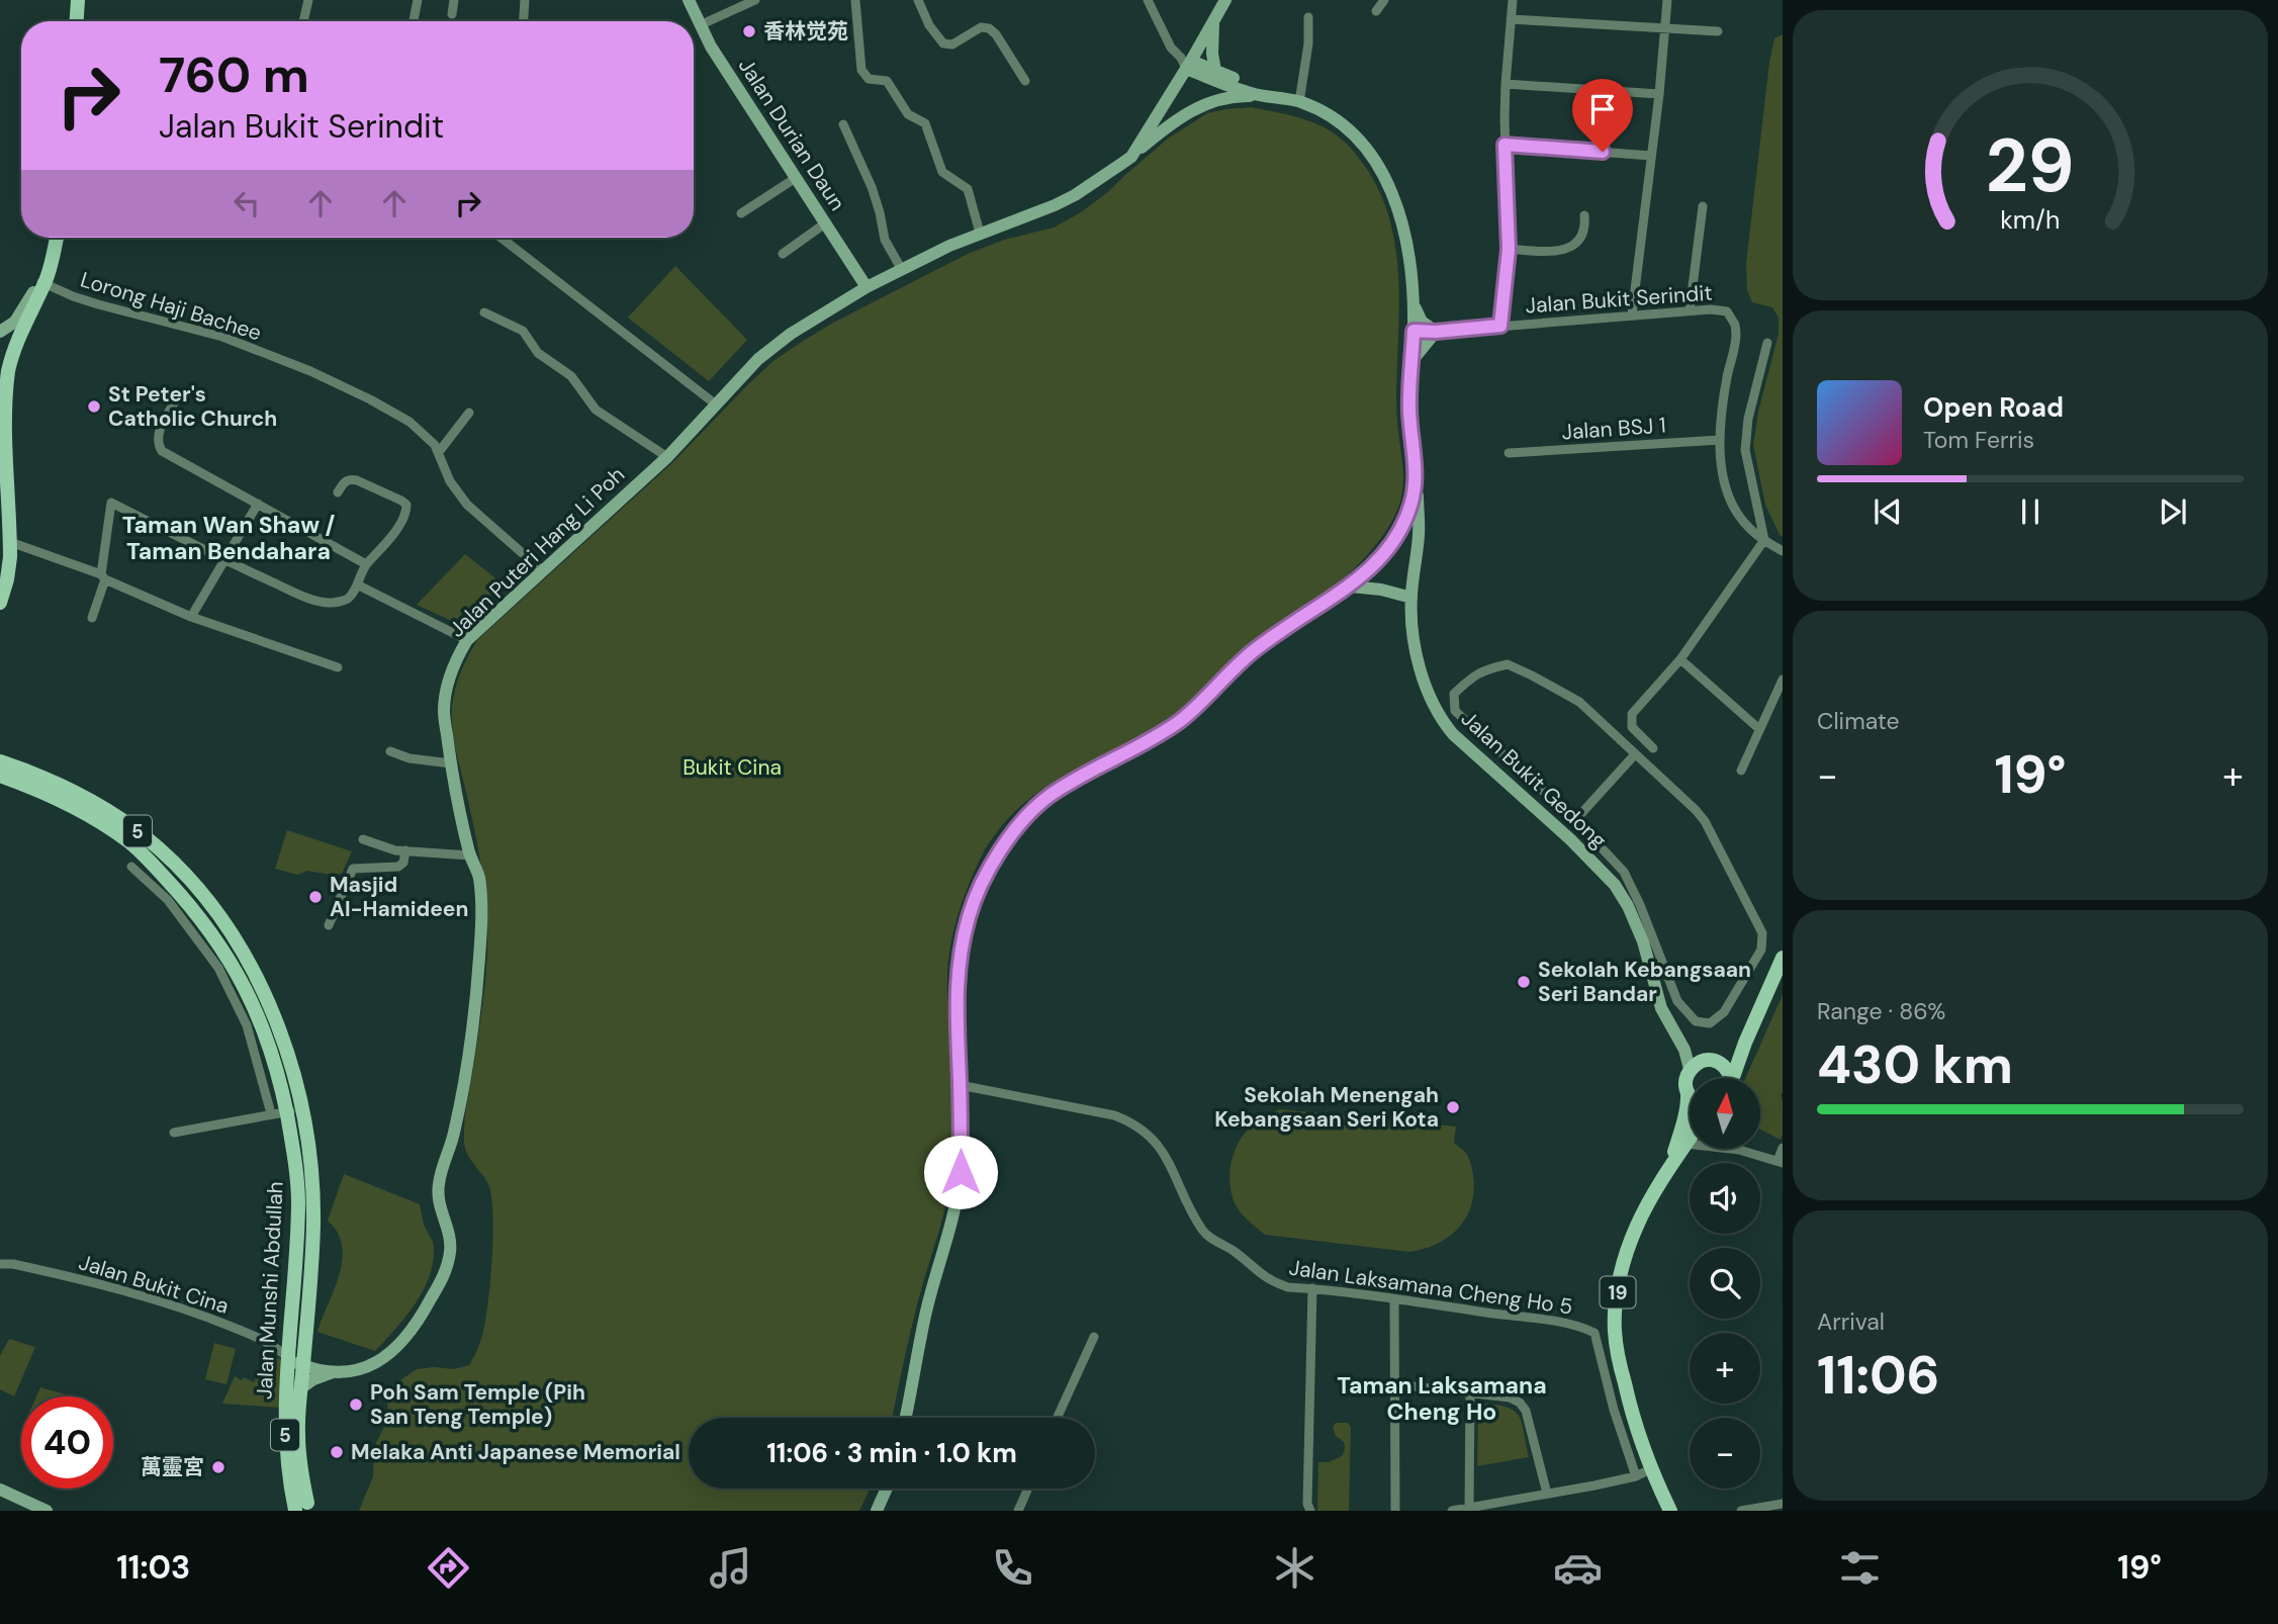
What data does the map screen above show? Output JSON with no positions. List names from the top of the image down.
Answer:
{
  "streets": {
    "main road": ["5", "Jalan Munshi Abdullah", "19"],
    "street": [
      "Jalan Durian Daun",
      "Jalan Bukit Serindit",
      "Lorong Haji Bachee",
      "Jalan BSJ 1",
      "Jalan Puteri Hang Li Poh",
      "Jalan Bukit Gedong",
      "Jalan Bukit Cina",
      "Jalan Laksamana Cheng Ho 5"
    ]
  },
  "crossings": [
    ["Jalan Durian Daun", "Jalan Puteri Hang Li Poh"],
    ["Jalan Bukit Serindit", "Jalan BSJ 1"],
    ["Lorong Haji Bachee", "Jalan Puteri Hang Li Poh"],
    ["Jalan Puteri Hang Li Poh", "Jalan Bukit Cina"],
    ["Jalan Puteri Hang Li Poh", "Jalan Munshi Abdullah"],
    ["Jalan Bukit Cina", "Jalan Munshi Abdullah"]
  ],
  "districts": ["Taman Wan Shaw / Taman Bendahara", "Taman Laksamana Cheng Ho"],
  "parks": ["Bukit Cina"],
  "places": [
    "香林觉苑",
    "St Peter's Catholic Church",
    "Masjid Al-Hamideen",
    "Sekolah Kebangsaan Seri Bandar",
    "Sekolah Menengah Kebangsaan Seri Kota",
    "Poh Sam Temple (Pih San Teng Temple)",
    "Melaka Anti Japanese Memorial",
    "萬靈宮"
  ],
  "north": "top",
  "page": {
    "turn": ["760 m", "Jalan Bukit Serindit"],
    "song": ["Open Road", "Tom Ferris"],
    "tile": [
      "Climate",
      ["Range · 86%", "430 km"],
      ["Arrival", "11:06"]
    ],
    "heat": ["−", "19°", "+"],
    "map_buttons": ["+", "−"],
    "limit": "40",
    "trip": "11:06 · 3 min · 1.0 km",
    "tabs": ["11:03", "19°"],
    "gauge": ["29", "km/h"]
  }
}
